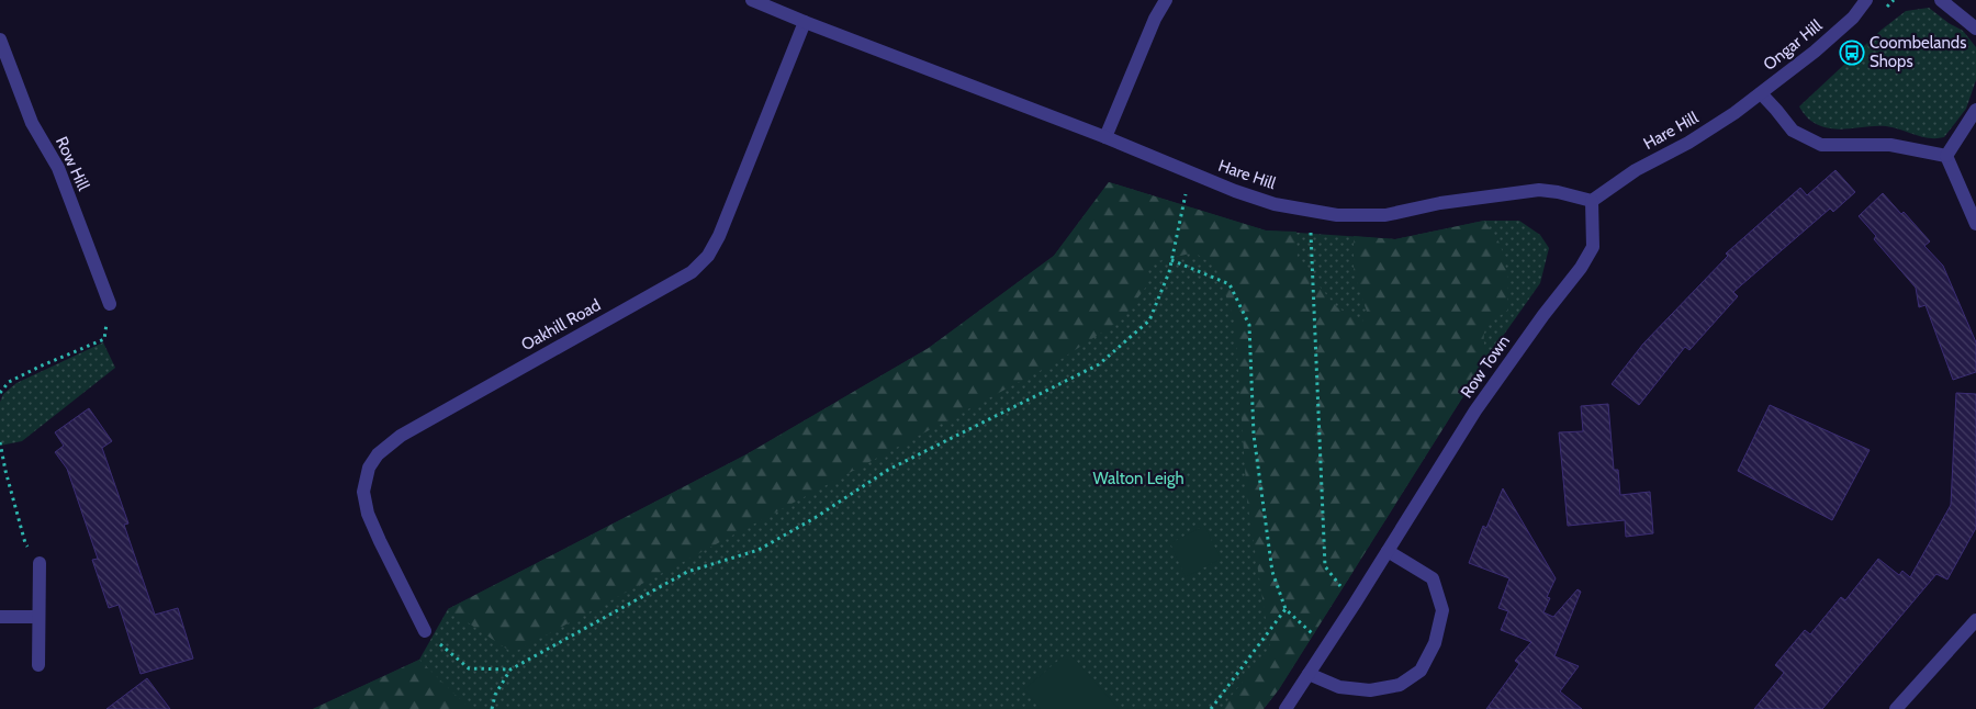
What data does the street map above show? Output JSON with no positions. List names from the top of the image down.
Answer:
{
  "streets": {
    "street": [
      "Ongar Hill",
      "Hare Hill",
      "Row Hill",
      "Oakhill Road",
      "Row Town"
    ]
  },
  "crossings": [
    ["Ongar Hill", "Hare Hill"],
    ["Hare Hill", "Oakhill Road"],
    ["Hare Hill", "Row Town"]
  ],
  "parks": ["Walton Leigh"],
  "places": {
    "bus stop": ["Coombelands Shops"]
  }
}
